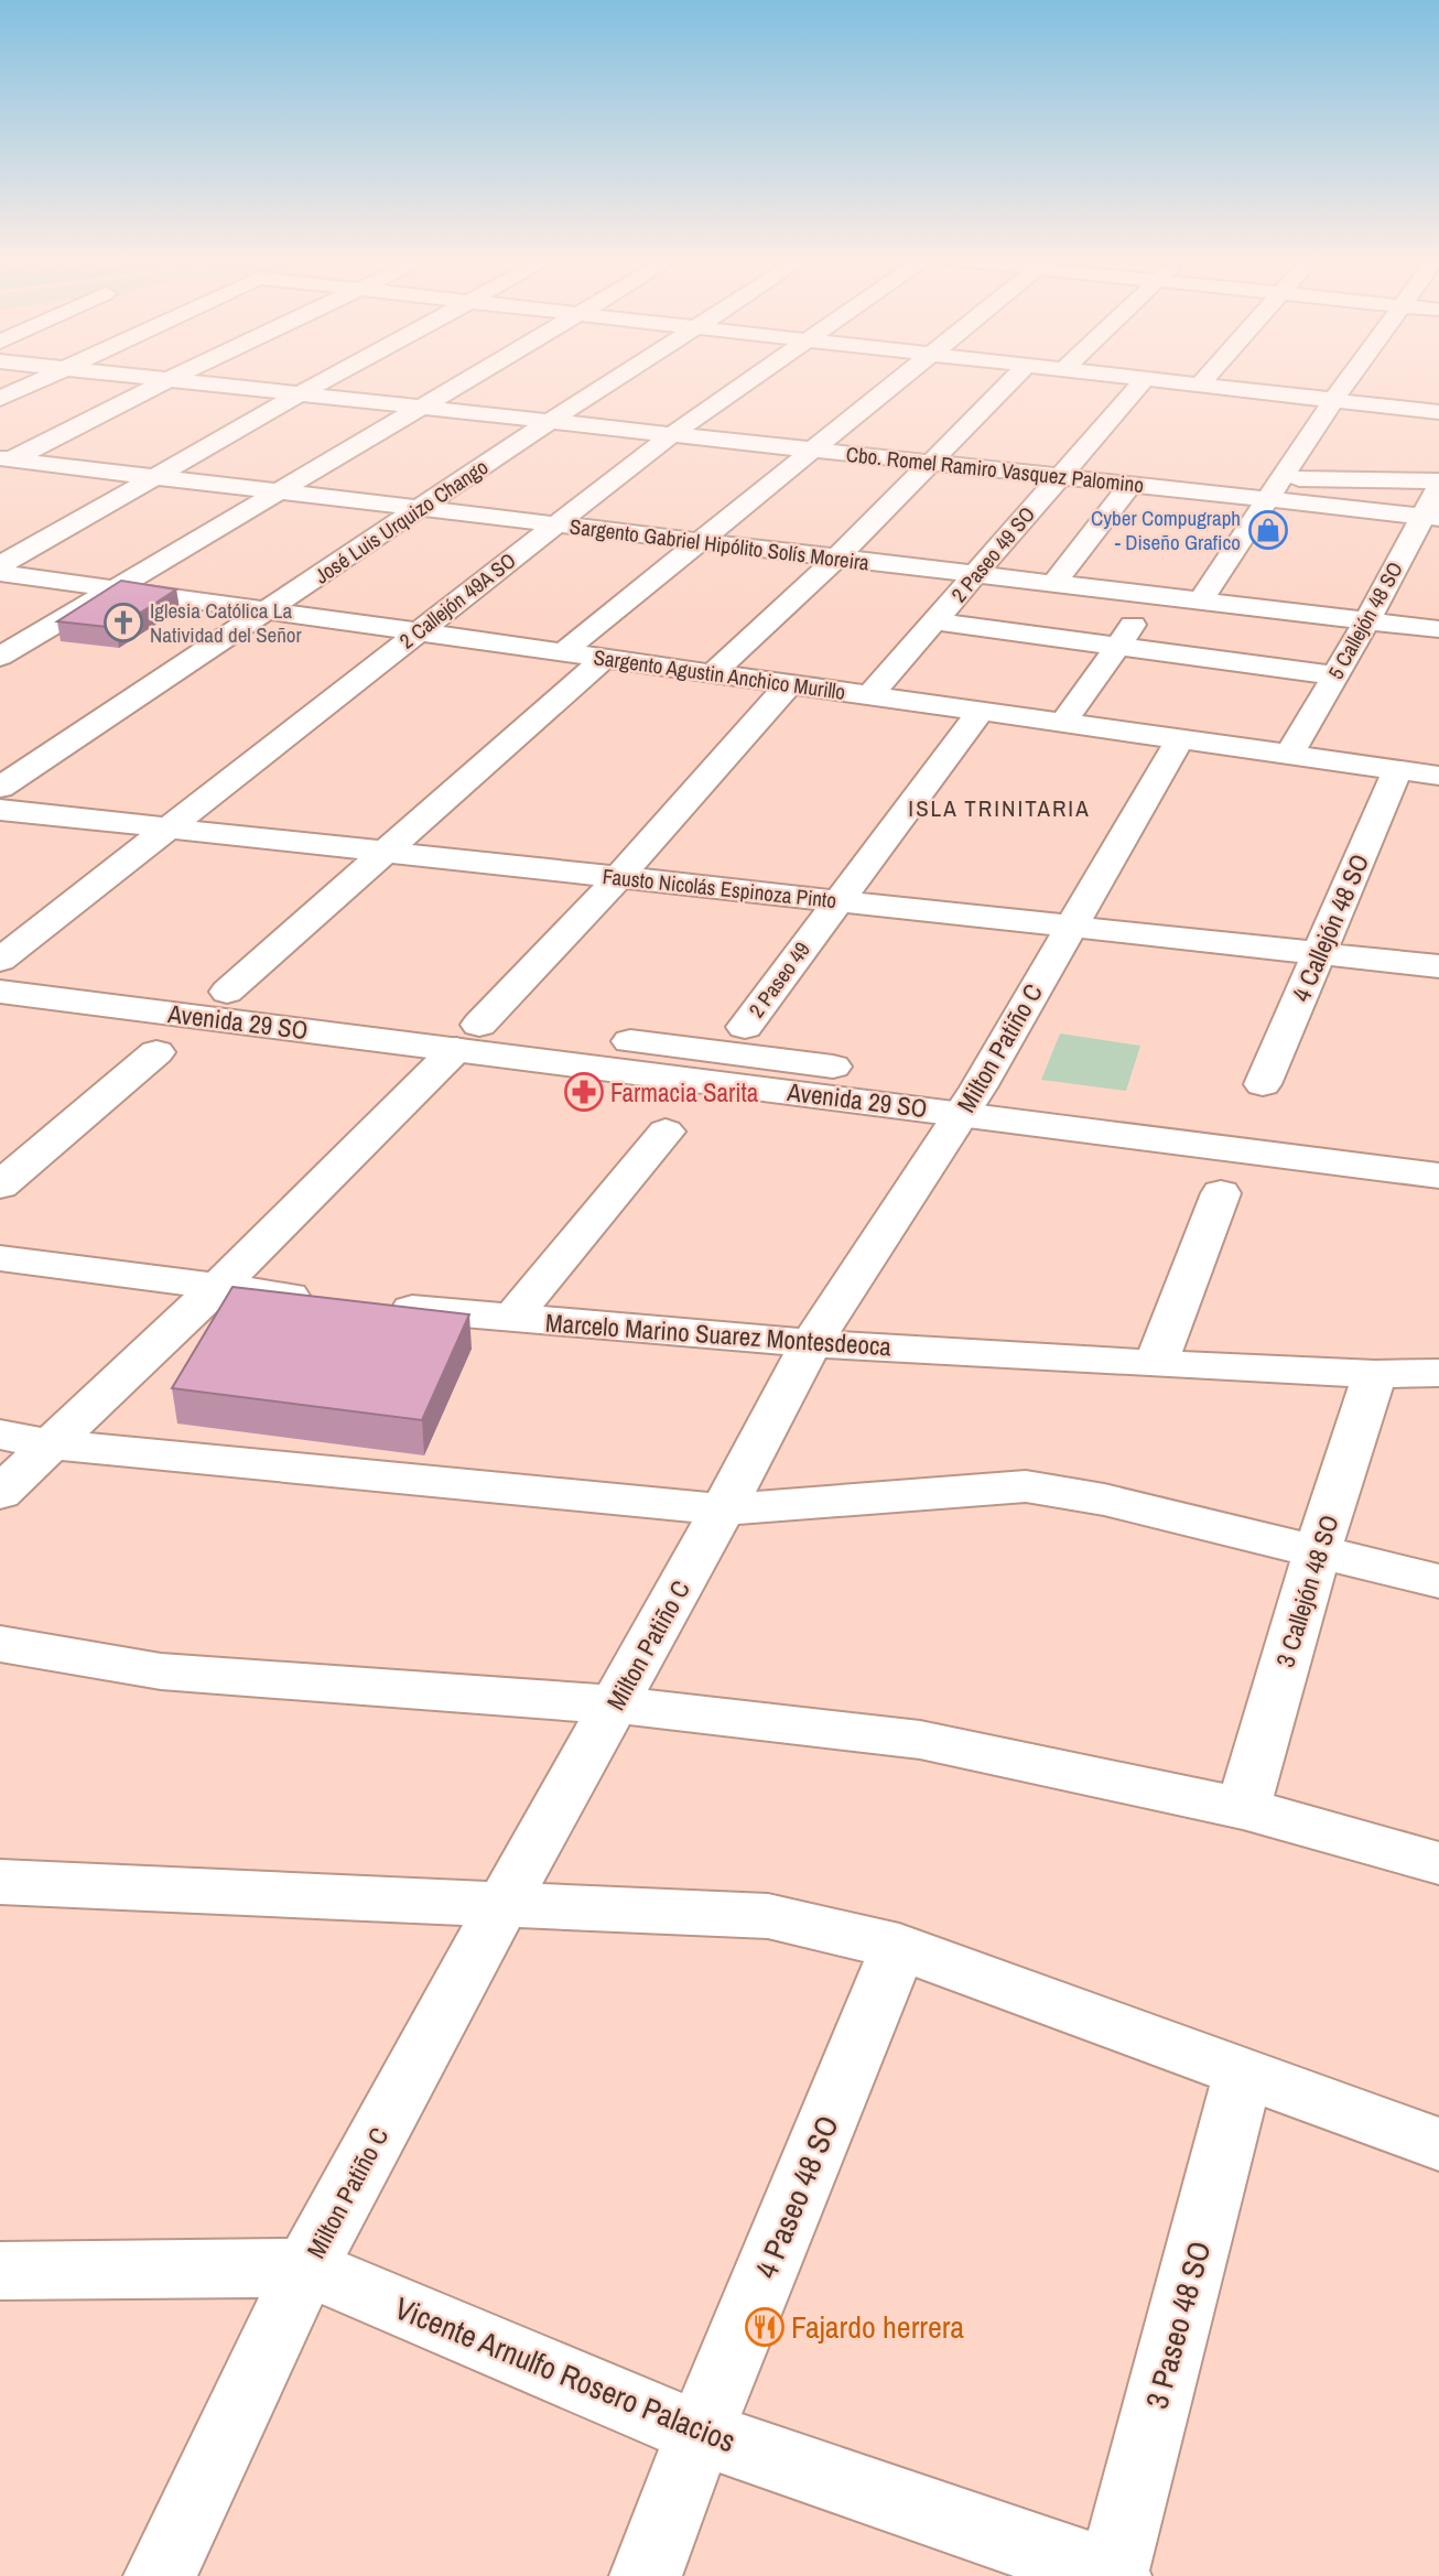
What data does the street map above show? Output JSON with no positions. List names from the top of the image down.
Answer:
{
  "streets": {
    "street": [
      "Cbo. Romel Ramiro Vasquez Palomino",
      "José Luis Urquizo Chango",
      "Sargento Gabriel Hipólito Solís Moreira",
      "2 Paseo 49 SO",
      "2 Callejón 49A SO",
      "5 Callejón 48 SO",
      "Sargento Agustin Anchico Murillo",
      "Fausto Nicolás Espinoza Pinto",
      "4 Callejón 48 SO",
      "2 Paseo 49",
      "Avenida 29 SO",
      "Milton Patiño C",
      "Marcelo Marino Suarez Montesdeoca",
      "3 Callejón 48 SO",
      "4 Paseo 48 SO",
      "3 Paseo 48 SO",
      "Vicente Arnulfo Rosero Palacios"
    ]
  },
  "crossings": [
    ["Cbo. Romel Ramiro Vasquez Palomino", "José Luis Urquizo Chango"],
    ["Cbo. Romel Ramiro Vasquez Palomino", "2 Paseo 49 SO"],
    ["Cbo. Romel Ramiro Vasquez Palomino", "2 Callejón 49A SO"],
    ["Cbo. Romel Ramiro Vasquez Palomino", "5 Callejón 48 SO"],
    ["José Luis Urquizo Chango", "Sargento Gabriel Hipólito Solís Moreira"],
    ["José Luis Urquizo Chango", "Sargento Agustin Anchico Murillo"],
    ["Sargento Gabriel Hipólito Solís Moreira", "2 Paseo 49 SO"],
    ["Sargento Gabriel Hipólito Solís Moreira", "2 Callejón 49A SO"],
    ["Sargento Gabriel Hipólito Solís Moreira", "5 Callejón 48 SO"],
    ["2 Paseo 49 SO", "Sargento Agustin Anchico Murillo"],
    ["2 Callejón 49A SO", "Sargento Agustin Anchico Murillo"],
    ["2 Callejón 49A SO", "Fausto Nicolás Espinoza Pinto"],
    ["5 Callejón 48 SO", "Sargento Agustin Anchico Murillo"],
    ["Sargento Agustin Anchico Murillo", "4 Callejón 48 SO"],
    ["Sargento Agustin Anchico Murillo", "2 Paseo 49"],
    ["Sargento Agustin Anchico Murillo", "Milton Patiño C"],
    ["Fausto Nicolás Espinoza Pinto", "4 Callejón 48 SO"],
    ["Fausto Nicolás Espinoza Pinto", "2 Paseo 49"],
    ["Fausto Nicolás Espinoza Pinto", "Milton Patiño C"],
    ["Avenida 29 SO", "Milton Patiño C"],
    ["Milton Patiño C", "Marcelo Marino Suarez Montesdeoca"],
    ["Milton Patiño C", "Vicente Arnulfo Rosero Palacios"],
    ["Marcelo Marino Suarez Montesdeoca", "3 Callejón 48 SO"],
    ["4 Paseo 48 SO", "Vicente Arnulfo Rosero Palacios"],
    ["3 Paseo 48 SO", "Vicente Arnulfo Rosero Palacios"]
  ],
  "districts": ["ISLA TRINITARIA"],
  "places": {
    "shop": ["Cyber Compugraph - Diseño Grafico"],
    "church": ["Iglesia Católica La Natividad del Señor"],
    "pharmacy": ["Farmacia Sarita"],
    "restaurant": ["Fajardo herrera"]
  }
}
